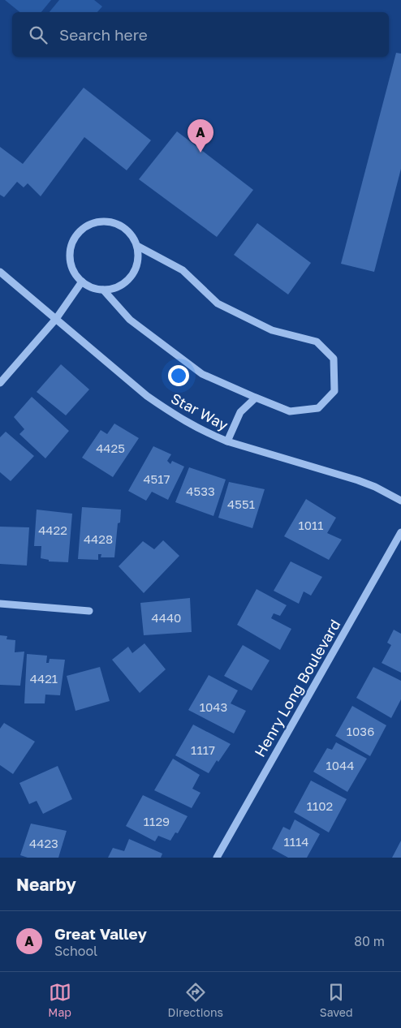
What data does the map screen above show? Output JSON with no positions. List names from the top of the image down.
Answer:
{
  "streets": {
    "street": ["Star Way", "Henry Long Boulevard"]
  },
  "house_numbers": [
    "4425",
    "4517",
    "4533",
    "4551",
    "1011",
    "4422",
    "4428",
    "4440",
    "4421",
    "1043",
    "1036",
    "1117",
    "1044",
    "1102",
    "1129",
    "1114",
    "4423"
  ],
  "page": {
    "search": "Search here",
    "pins": "A",
    "heading": "Nearby",
    "list": [
      {
        "mark": "A",
        "name": "Great Valley",
        "note": "School",
        "value": "80 m"
      }
    ],
    "nav": ["Map", "Directions", "Saved"]
  }
}
